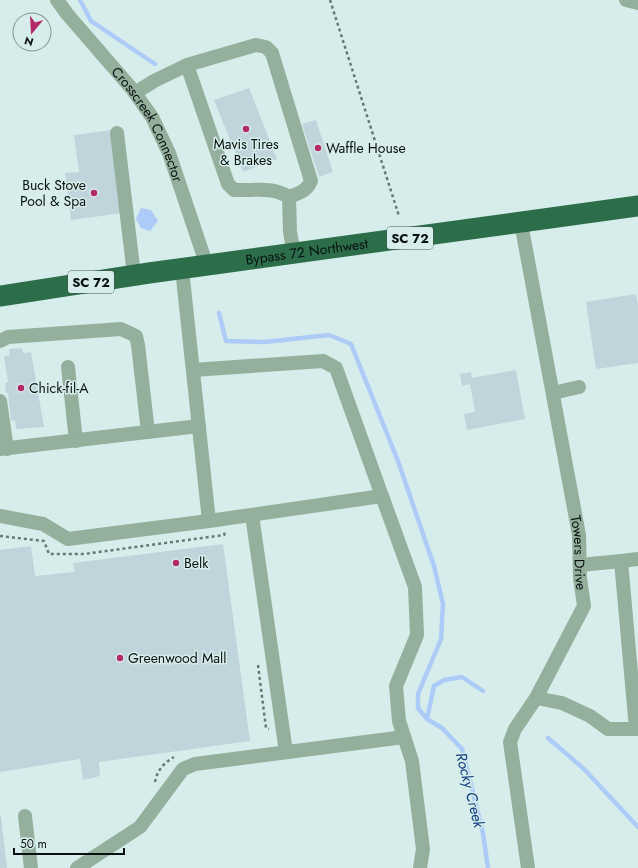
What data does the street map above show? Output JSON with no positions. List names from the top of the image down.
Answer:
{
  "streets": {
    "highway": ["SC 72", "Bypass 72 Northwest"],
    "street": ["Crosscreek Connector", "Towers Drive"]
  },
  "crossings": [
    ["Crosscreek Connector", "Bypass 72 Northwest"],
    ["Bypass 72 Northwest", "Towers Drive"]
  ],
  "water": ["Rocky Creek"],
  "places": [
    "Mavis Tires & Brakes",
    "Waffle House",
    "Buck Stove Pool & Spa",
    "Chick-fil-A",
    "Belk",
    "Greenwood Mall"
  ],
  "scale_bar": "50 m",
  "north": "bottom"
}
